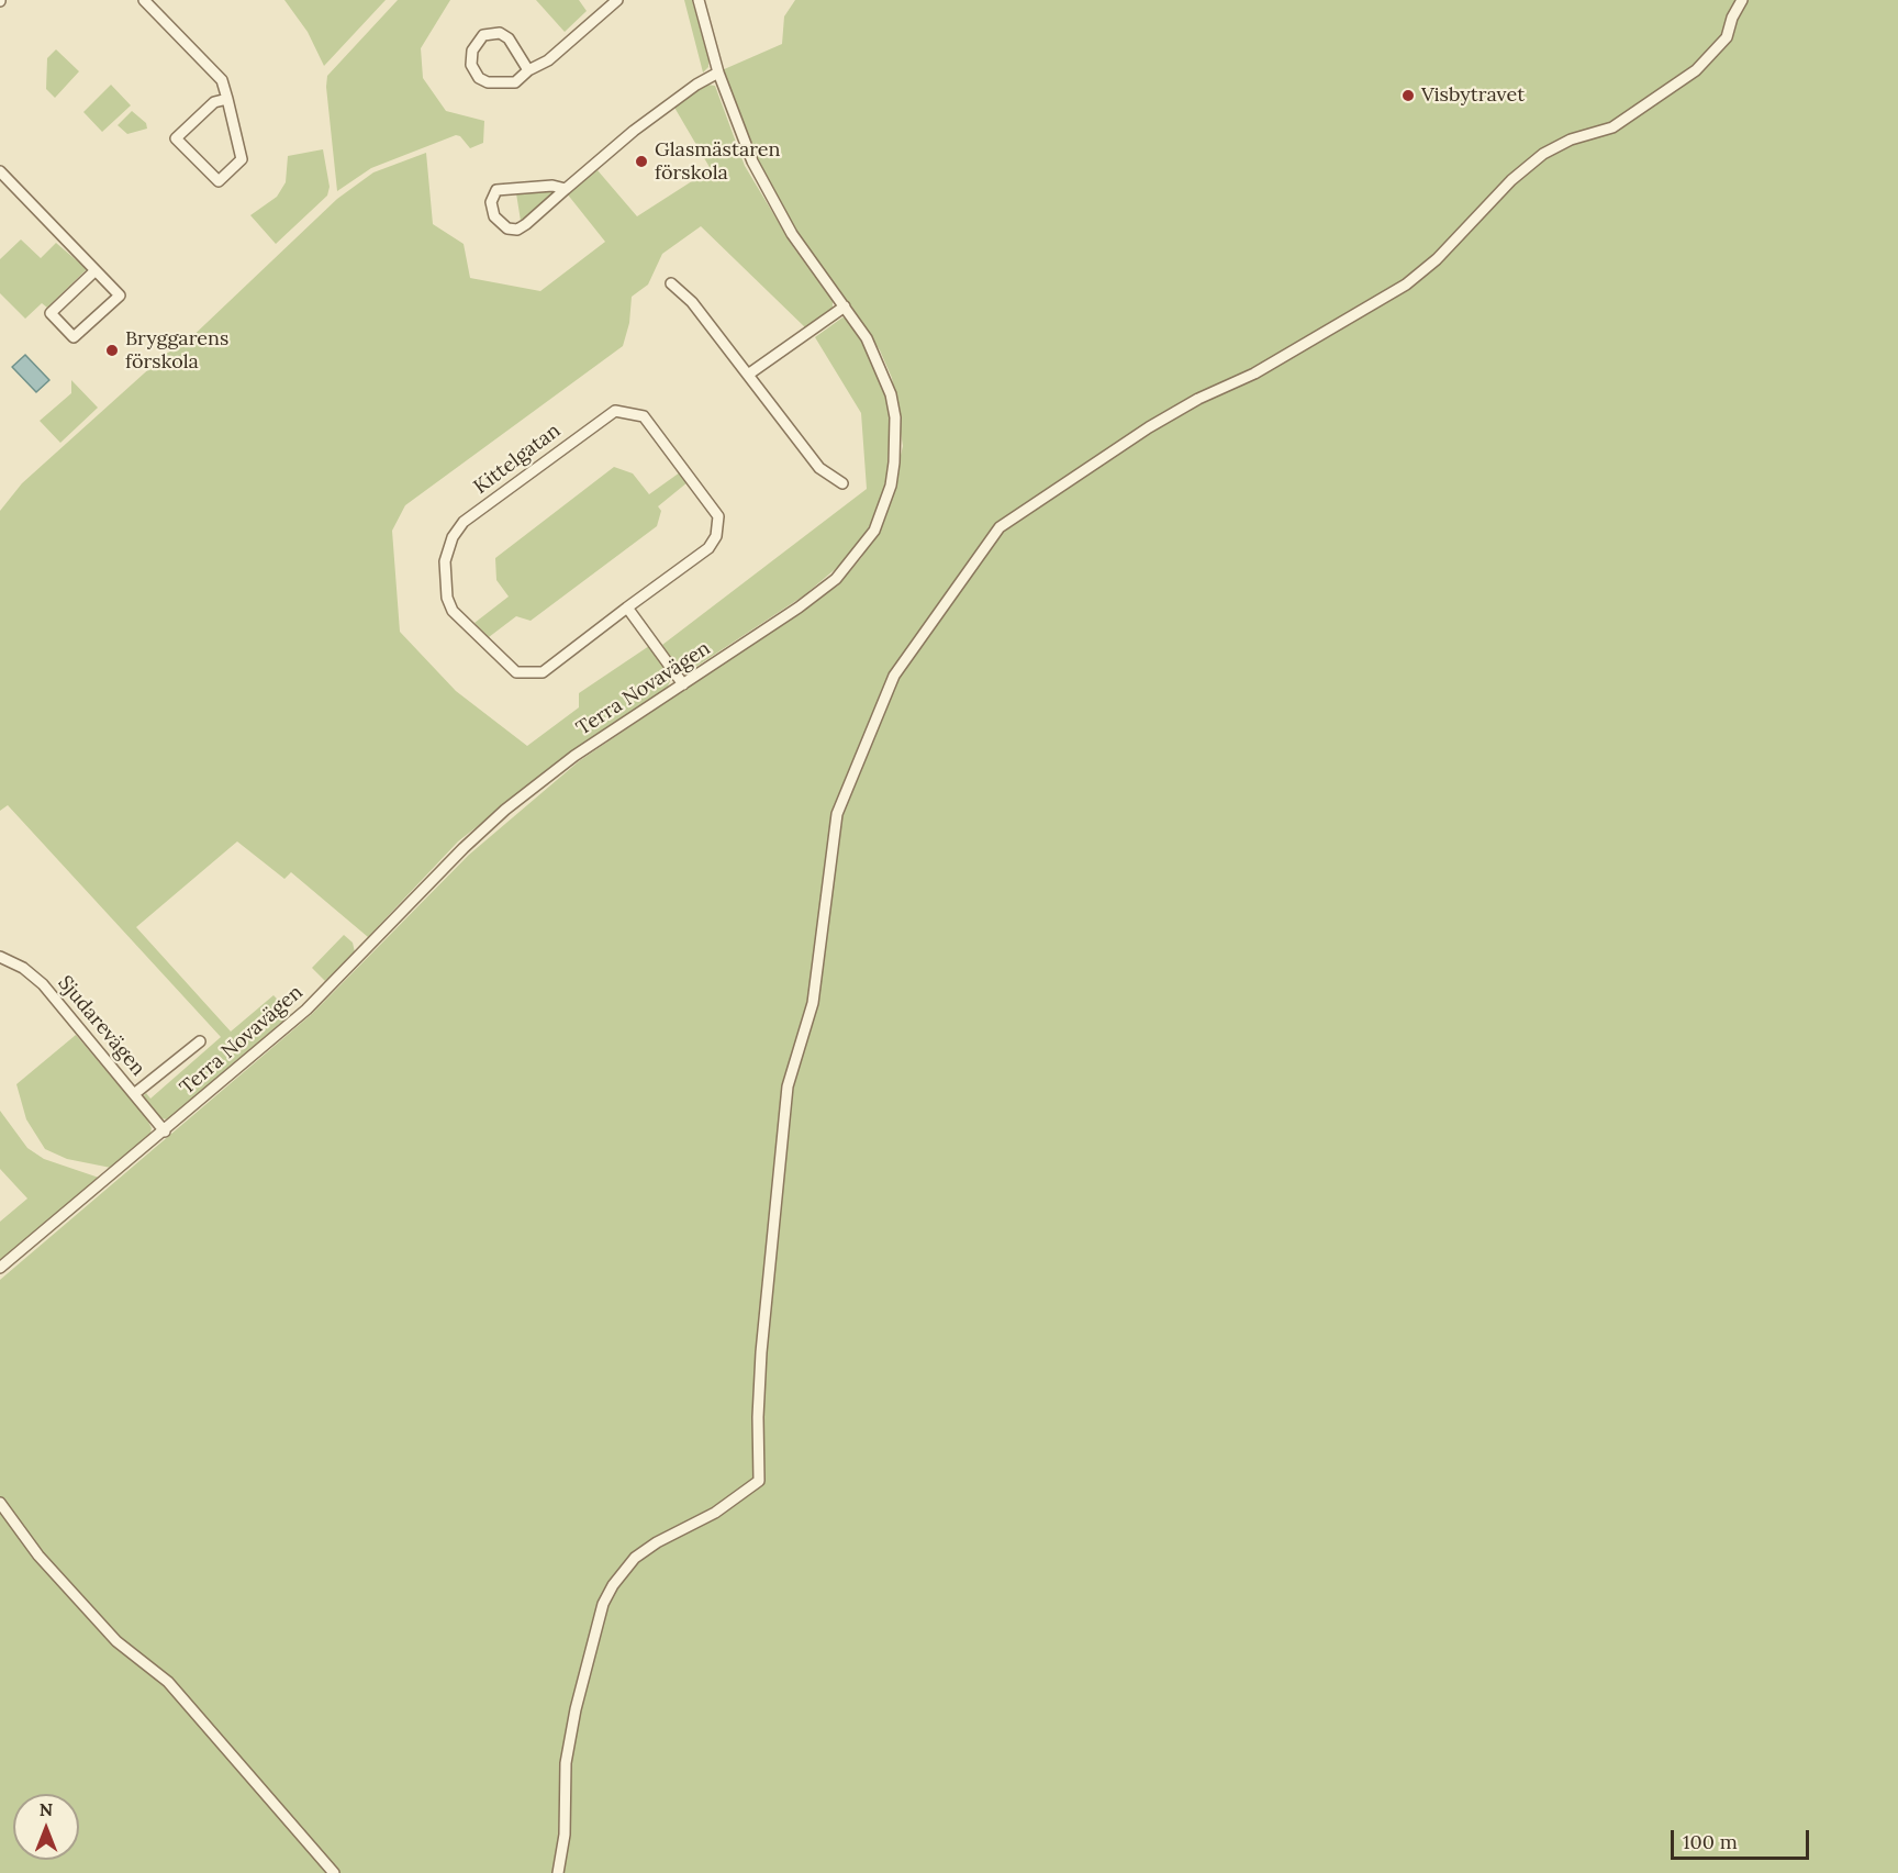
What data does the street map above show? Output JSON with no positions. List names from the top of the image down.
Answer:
{
  "streets": {
    "street": ["Kittelgatan", "Terra Novavägen", "Sjudarevägen"]
  },
  "crossings": [
    ["Terra Novavägen", "Sjudarevägen"]
  ],
  "places": ["Visbytravet", "Glasmästaren förskola", "Bryggarens förskola"],
  "scale_bar": "100 m",
  "north": "top"
}
